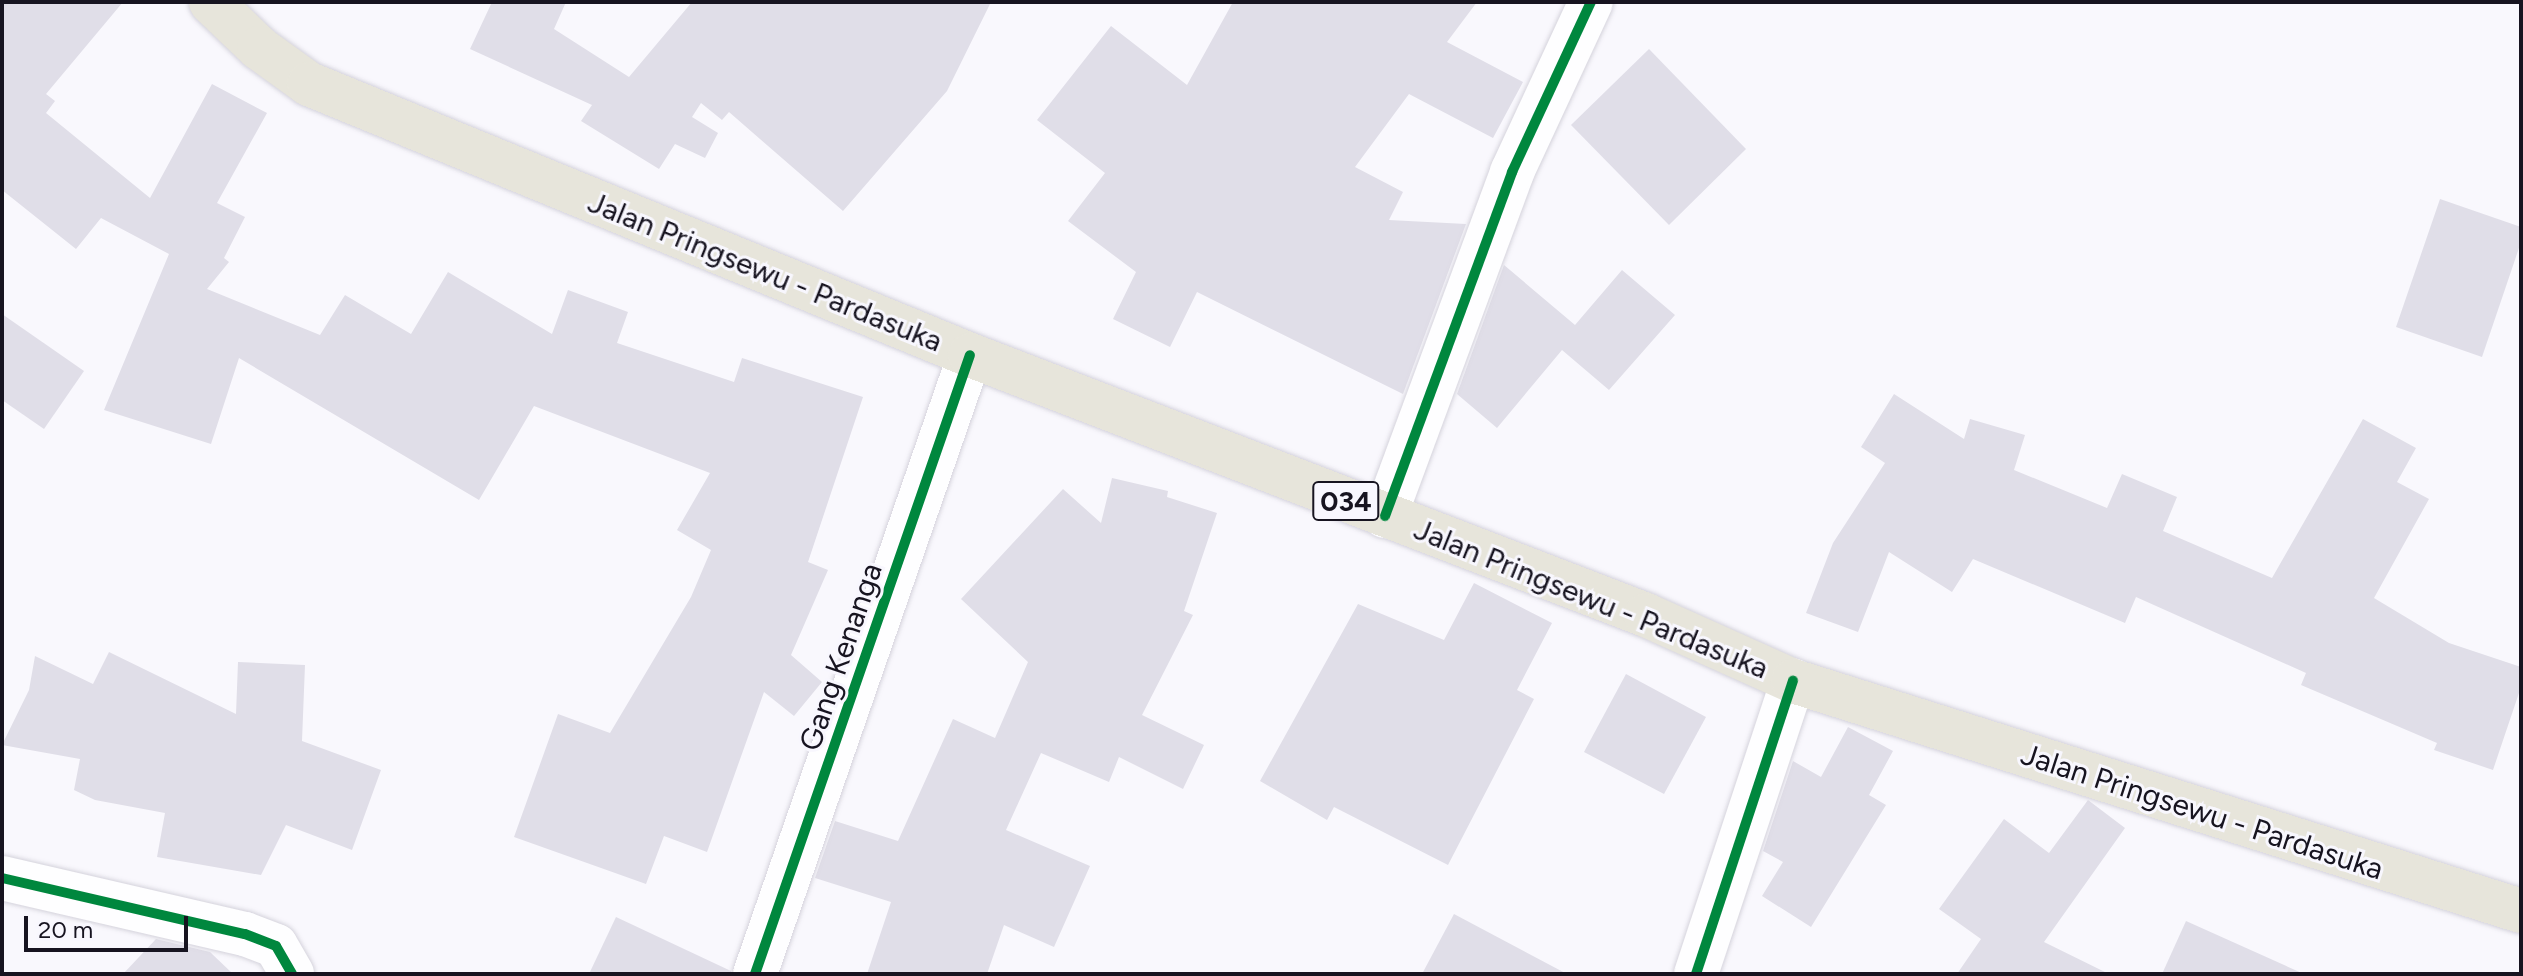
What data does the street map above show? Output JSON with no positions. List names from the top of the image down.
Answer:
{
  "streets": {
    "main road": ["Jalan Pringsewu - Pardasuka", "034"],
    "street": ["Gang Kenanga"]
  },
  "crossings": [
    ["Jalan Pringsewu - Pardasuka", "Gang Kenanga"]
  ],
  "scale_bar": "20 m"
}
